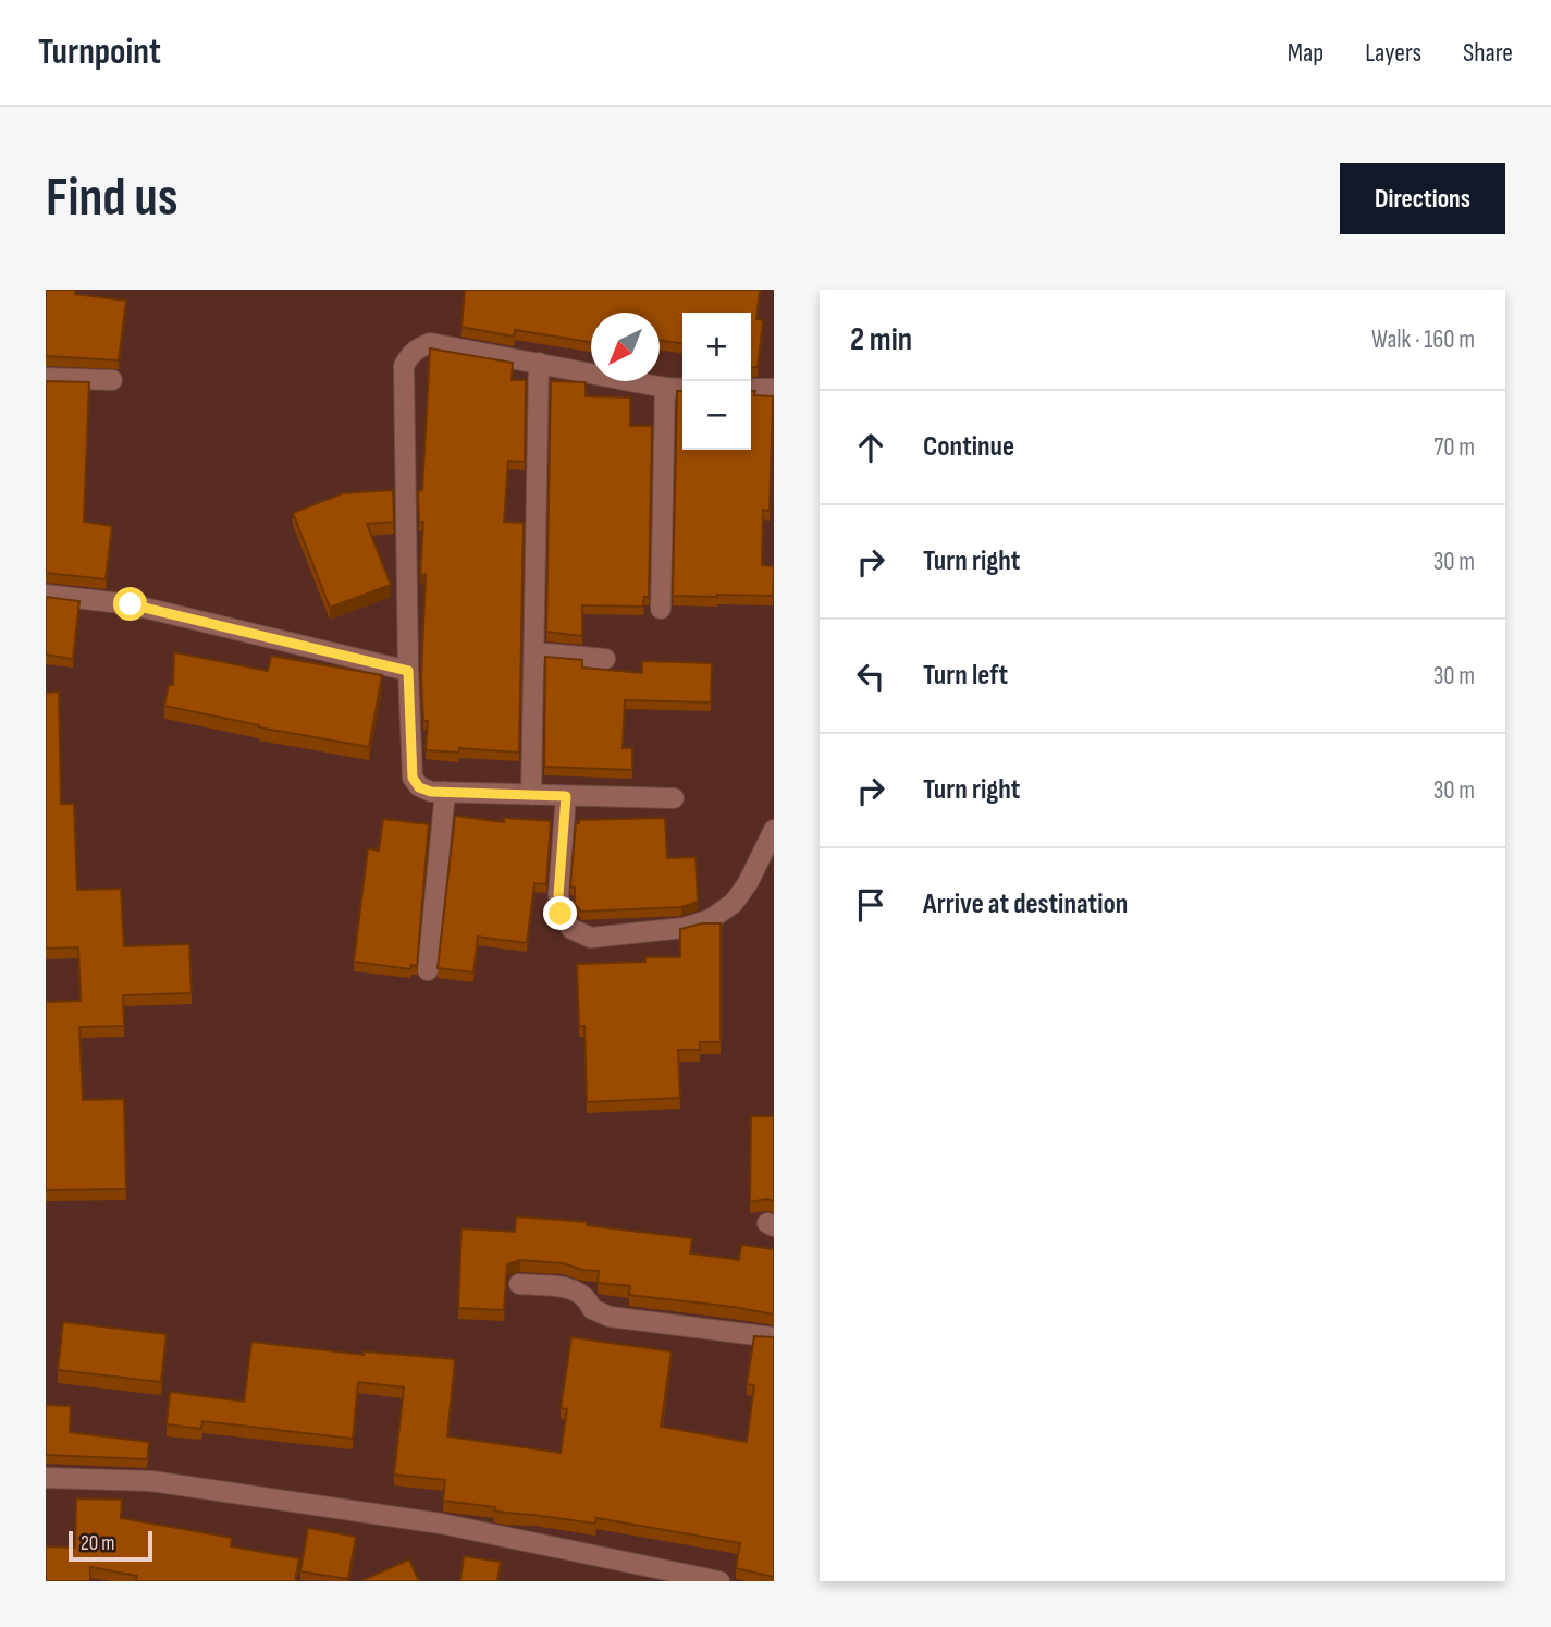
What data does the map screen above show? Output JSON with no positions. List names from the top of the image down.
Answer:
{
  "scale_bar": "20 m",
  "north": "bottom left",
  "page": {
    "header": "Turnpoint",
    "nav": ["Map", "Layers", "Share"],
    "buttons": "Directions",
    "title": "Find us",
    "heading": ["2 min", "Walk · 160 m"],
    "map_buttons": ["+", "−"],
    "list": [
      ["Continue", "70 m"],
      ["Turn right", "30 m"],
      ["Turn left", "30 m"],
      ["Turn right", "30 m"],
      "Arrive at destination"
    ],
    "scale": "20 m"
  }
}
